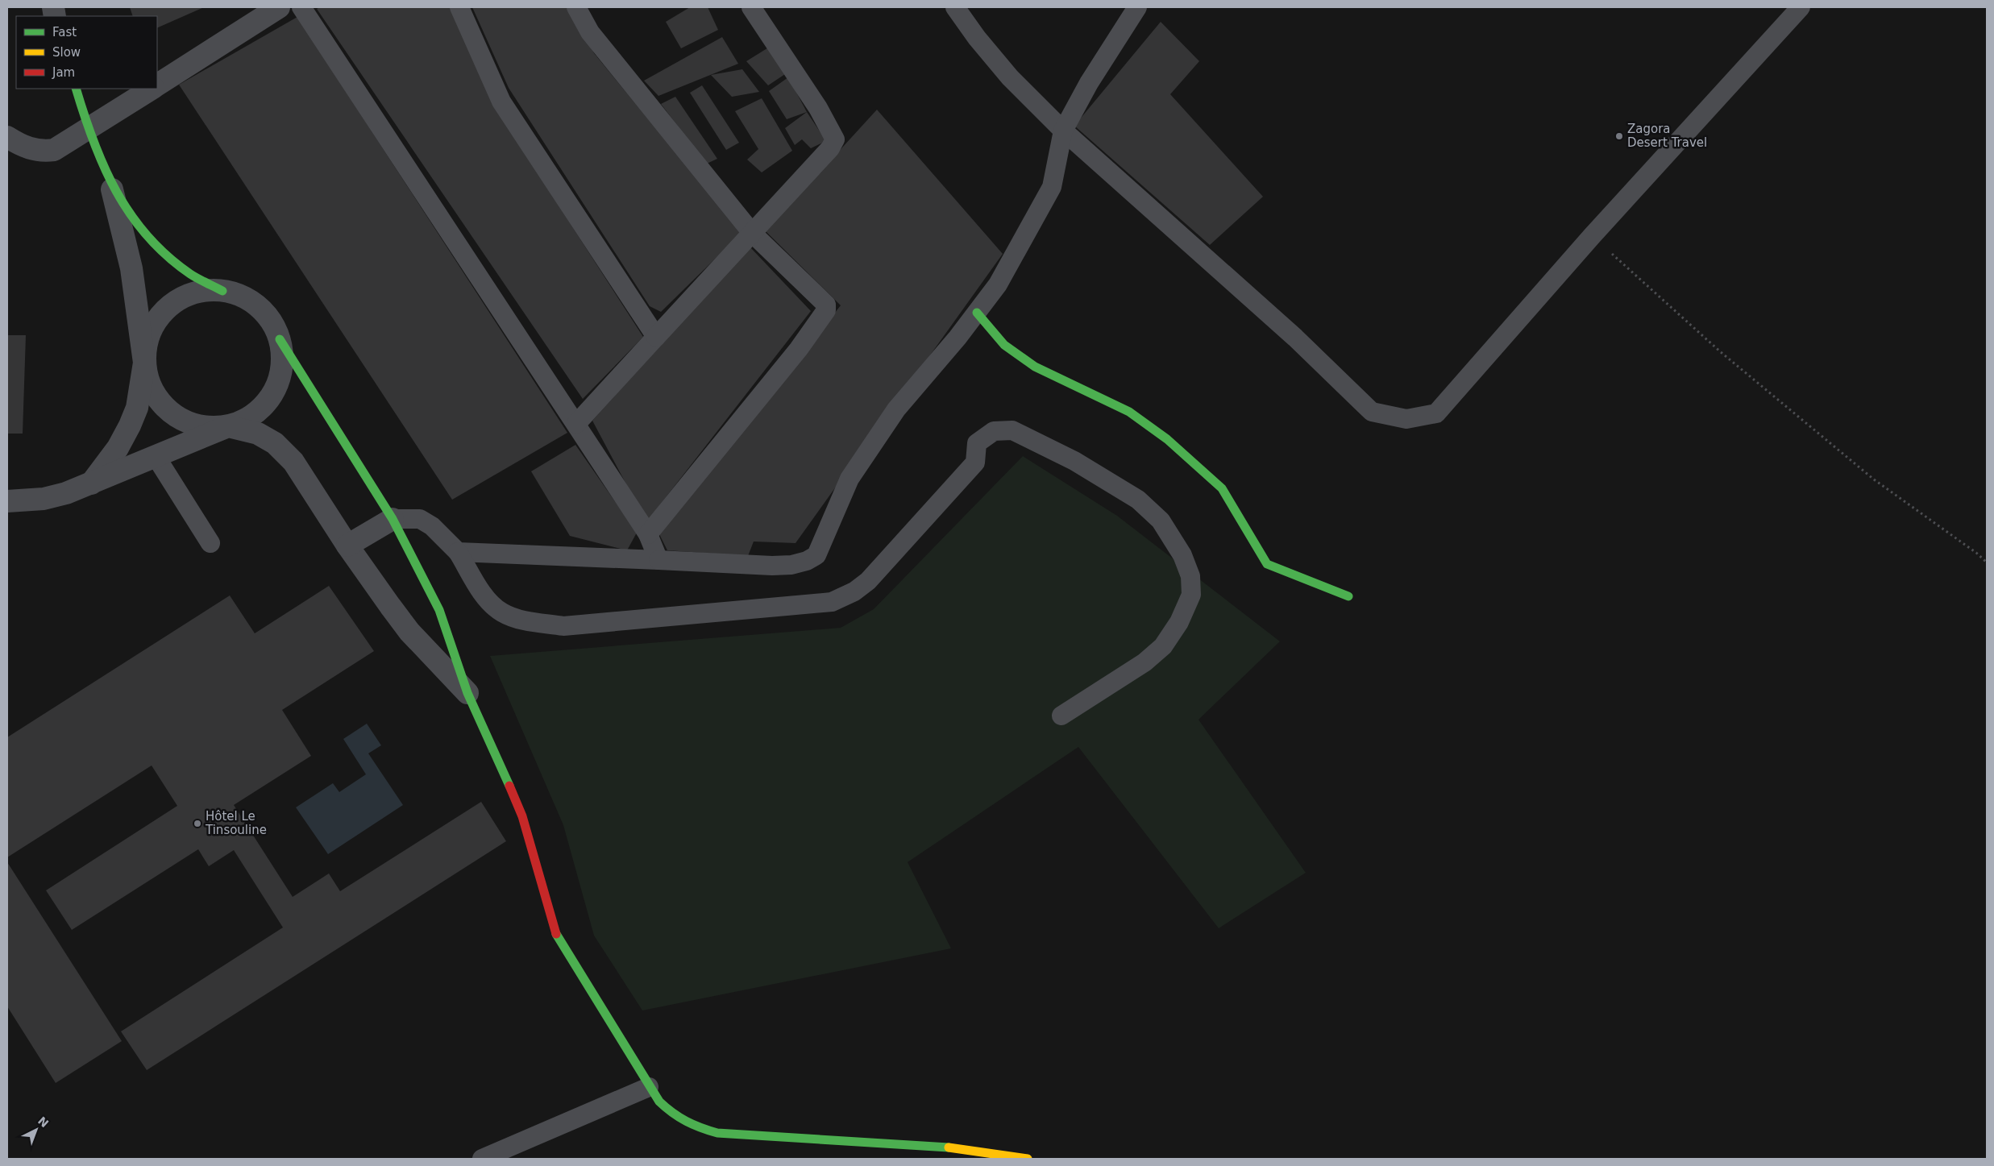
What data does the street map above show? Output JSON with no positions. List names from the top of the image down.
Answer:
{
  "places": ["Zagora Desert Travel", "Hôtel Le Tinsouline"],
  "legend": ["Fast", "Slow", "Jam"],
  "north": "top right"
}
